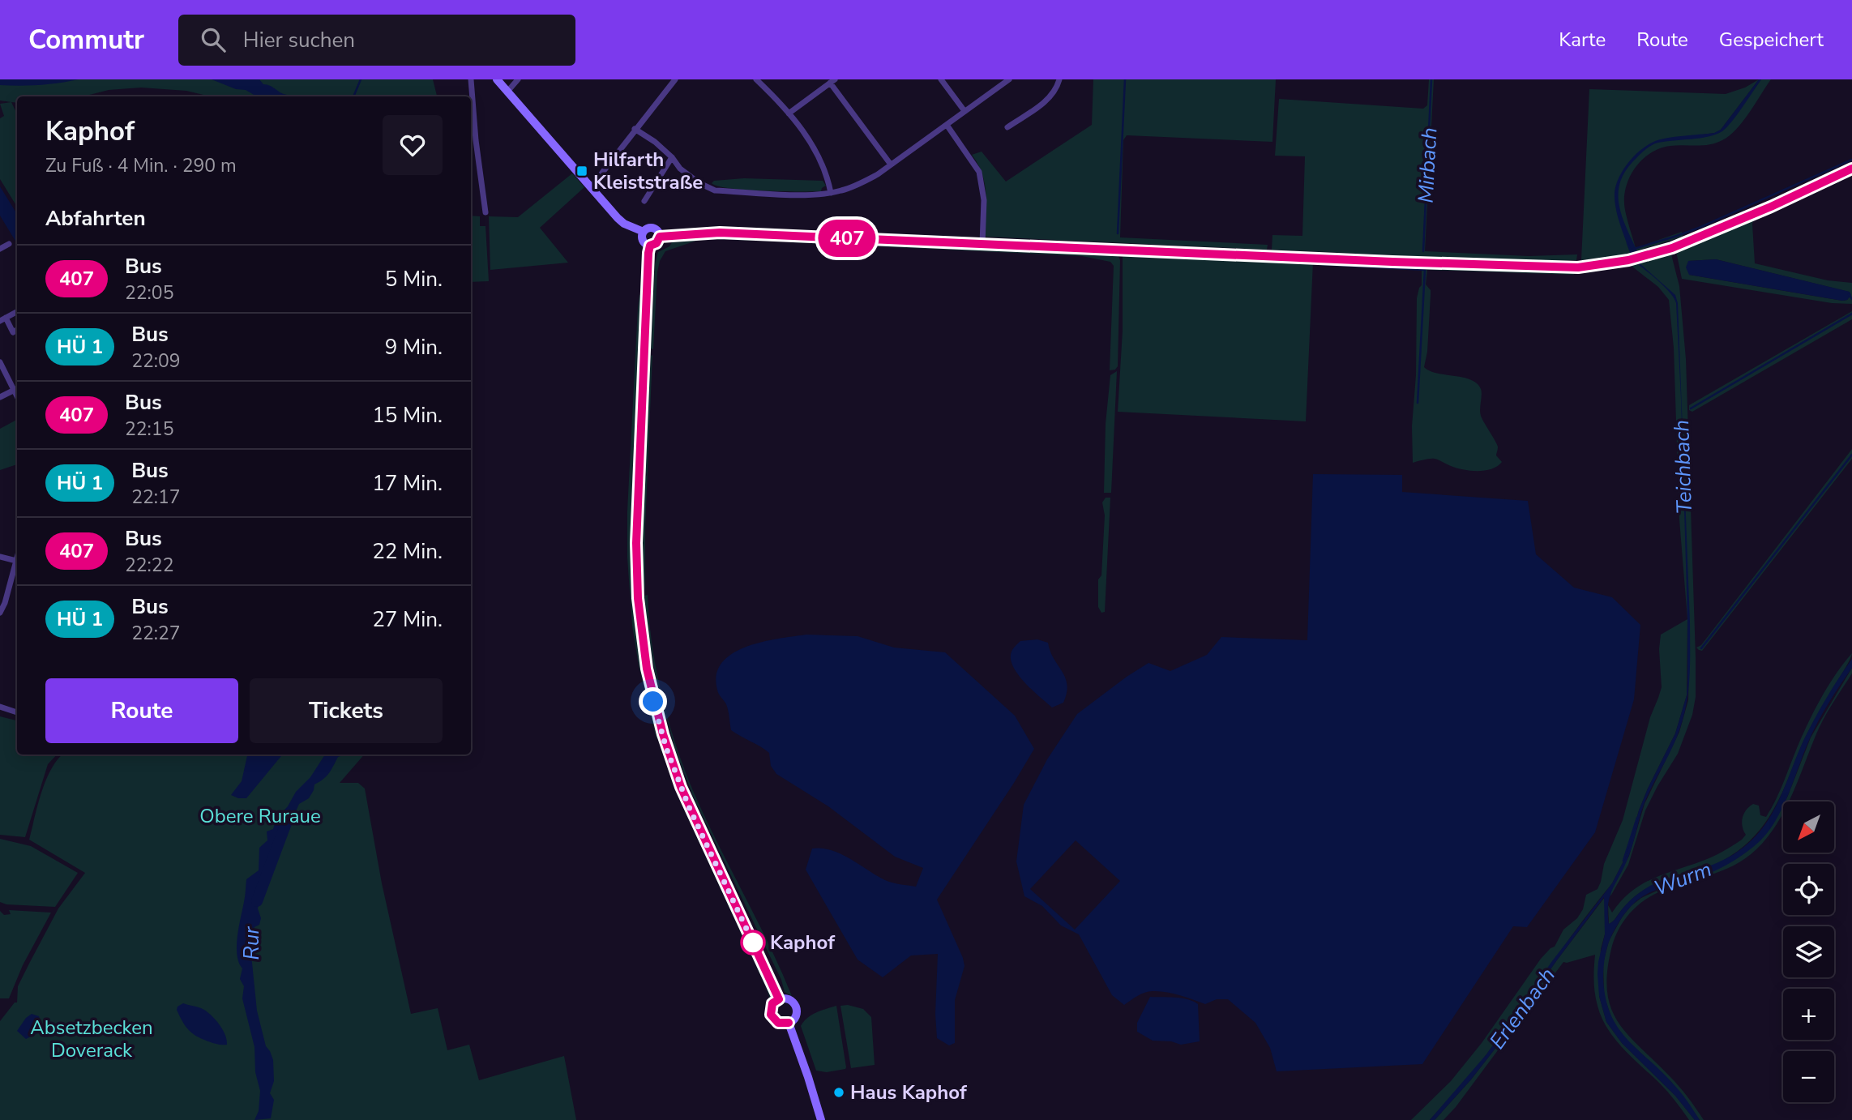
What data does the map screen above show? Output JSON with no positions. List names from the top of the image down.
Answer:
{
  "water": [
    "Mirbach",
    "Teichbach",
    "Wurm",
    "Rur",
    "Erlenbach"
  ],
  "parks": ["Obere Ruraue", "Absetzbecken Doverack"],
  "places": {
    "transit": ["Hilfarth Kleiststraße"],
    "other": ["Kaphof", "Haus Kaphof"]
  },
  "lines": ["bus line 407"],
  "north": "bottom left",
  "page": {
    "header": "Commutr",
    "search": "Hier suchen",
    "nav": ["Karte", "Route", "Gespeichert"],
    "on_map": "407",
    "heading": [
      ["Kaphof", "Zu Fuß · 4 Min. · 290 m"],
      "Abfahrten"
    ],
    "list": [
      {
        "mark": "407",
        "name": "Bus",
        "note": "22:05",
        "value": "5 Min."
      },
      {
        "mark": "HÜ 1",
        "name": "Bus",
        "note": "22:09",
        "value": "9 Min."
      },
      {
        "mark": "407",
        "name": "Bus",
        "note": "22:15",
        "value": "15 Min."
      },
      {
        "mark": "HÜ 1",
        "name": "Bus",
        "note": "22:17",
        "value": "17 Min."
      },
      {
        "mark": "407",
        "name": "Bus",
        "note": "22:22",
        "value": "22 Min."
      },
      {
        "mark": "HÜ 1",
        "name": "Bus",
        "note": "22:27",
        "value": "27 Min."
      }
    ],
    "buttons": ["Route", "Tickets"],
    "map_buttons": ["+", "−"]
  }
}
